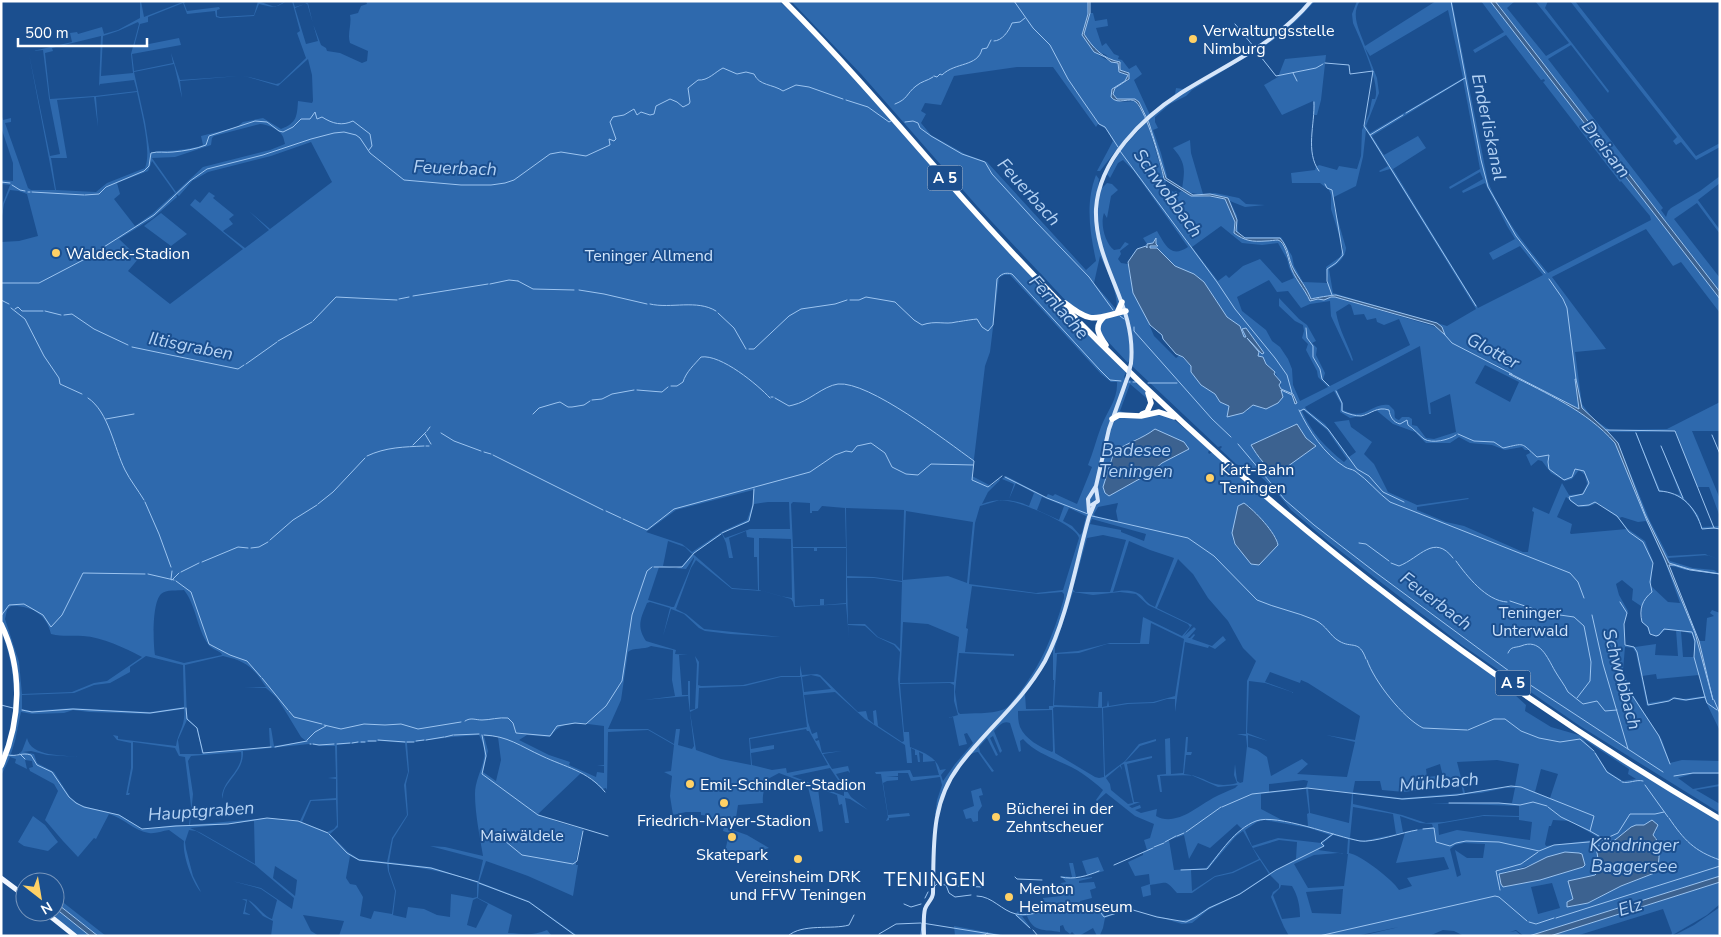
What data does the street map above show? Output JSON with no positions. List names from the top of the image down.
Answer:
{
  "streets": {
    "highway": ["A 5"]
  },
  "districts": ["TENINGEN"],
  "water": [
    "Enderliskanal",
    "Dreisam",
    "Feuerbach",
    "Schwobbach",
    "Fernlache",
    "Iltisgraben",
    "Glotter",
    "Badesee Teningen",
    "Mühlbach",
    "Hauptgraben",
    "Köndringer Baggersee",
    "Elz"
  ],
  "parks": ["Teninger Allmend", "Teninger Unterwald", "Maiwäldele"],
  "places": [
    "Verwaltungsstelle Nimburg",
    "Waldeck-Stadion",
    "Kart-Bahn Teningen",
    "Emil-Schindler-Stadion",
    "Friedrich-Mayer-Stadion",
    "Bücherei in der Zehntscheuer",
    "Skatepark",
    "Vereinsheim DRK und FFW Teningen",
    "Menton Heimatmuseum"
  ],
  "scale_bar": "500 m",
  "north": "bottom right"
}
